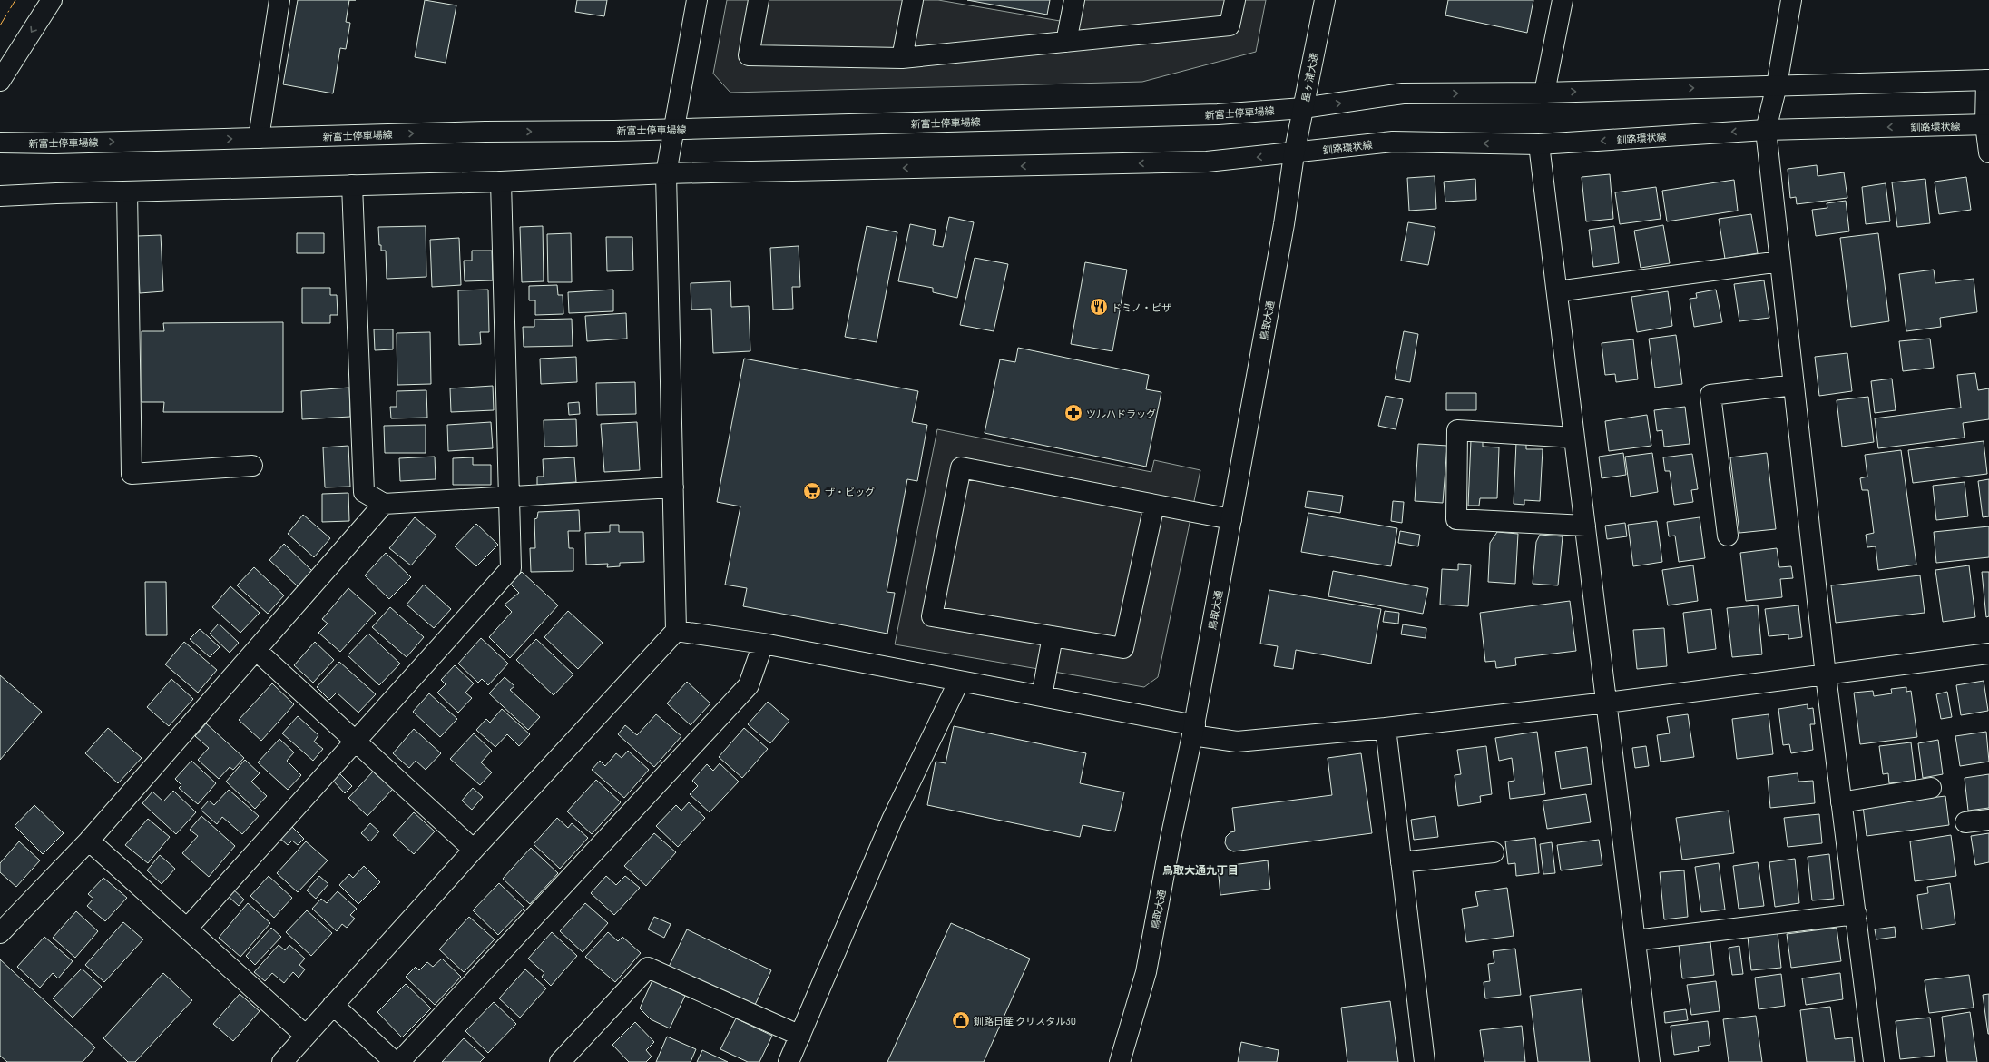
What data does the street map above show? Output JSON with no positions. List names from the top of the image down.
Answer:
{
  "streets": {
    "main road": [
      "星ヶ浦大通",
      "新富士停車場線",
      "釧路環状線",
      "鳥取大通"
    ]
  },
  "crossings": [
    ["星ヶ浦大通", "新富士停車場線"],
    ["星ヶ浦大通", "釧路環状線"],
    ["星ヶ浦大通", "鳥取大通"],
    ["釧路環状線", "鳥取大通"]
  ],
  "districts": ["鳥取大通九丁目"],
  "places": {
    "restaurant": ["ドミノ・ピザ"],
    "pharmacy": ["ツルハドラッグ"],
    "supermarket": ["ザ・ビッグ"],
    "shop": ["釧路日産 クリスタル30"]
  }
}
